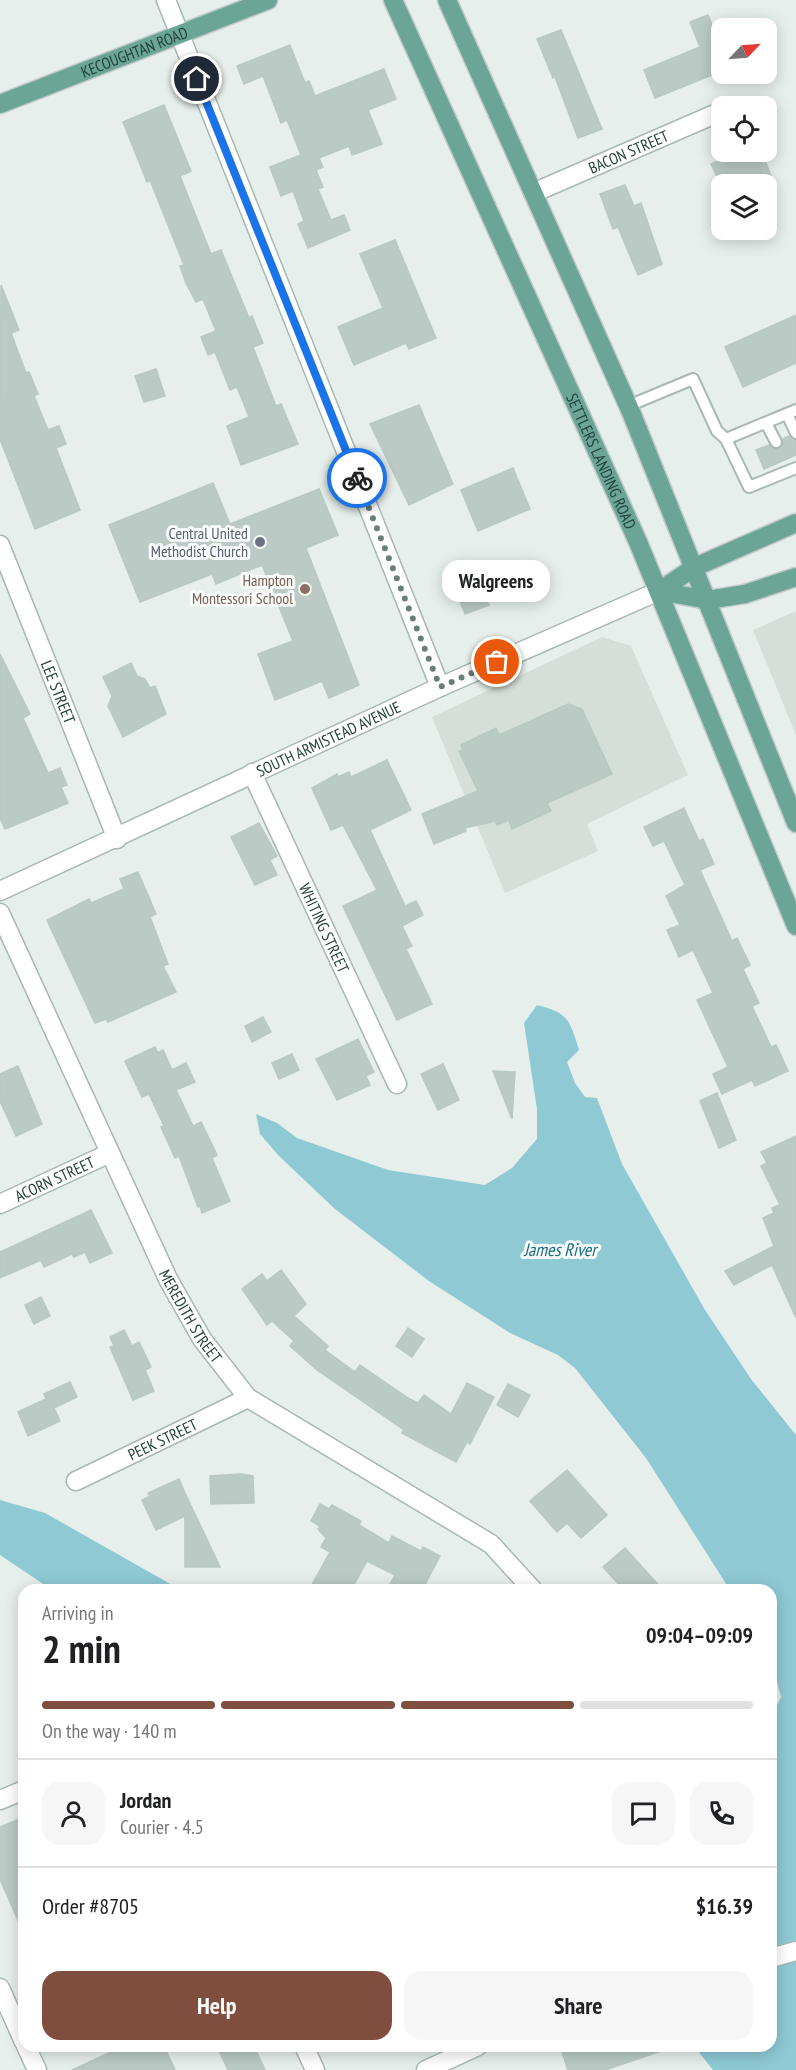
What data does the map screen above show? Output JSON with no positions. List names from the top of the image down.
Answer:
{
  "streets": {
    "main road": ["KECOUGHTAN ROAD", "SETTLERS LANDING ROAD"],
    "street": [
      "BACON STREET",
      "LEE STREET",
      "SOUTH ARMISTEAD AVENUE",
      "WHITING STREET",
      "ACORN STREET",
      "MEREDITH STREET",
      "PEEK STREET"
    ]
  },
  "crossings": [
    ["SETTLERS LANDING ROAD", "SOUTH ARMISTEAD AVENUE"],
    ["LEE STREET", "SOUTH ARMISTEAD AVENUE"],
    ["SOUTH ARMISTEAD AVENUE", "WHITING STREET"],
    ["ACORN STREET", "MEREDITH STREET"],
    ["MEREDITH STREET", "PEEK STREET"]
  ],
  "water": ["James River"],
  "places": ["Central United Methodist Church", "Hampton Montessori School", "Walgreens"],
  "north": "top right",
  "page": {
    "bubble": "Walgreens",
    "heading": ["2 min", "Arriving in", "09:04–09:09"],
    "panel": [
      "Jordan",
      "Courier · 4.5",
      "Order #8705",
      "$16.39"
    ],
    "bar": "On the way · 140 m",
    "buttons": ["Help", "Share"]
  }
}
